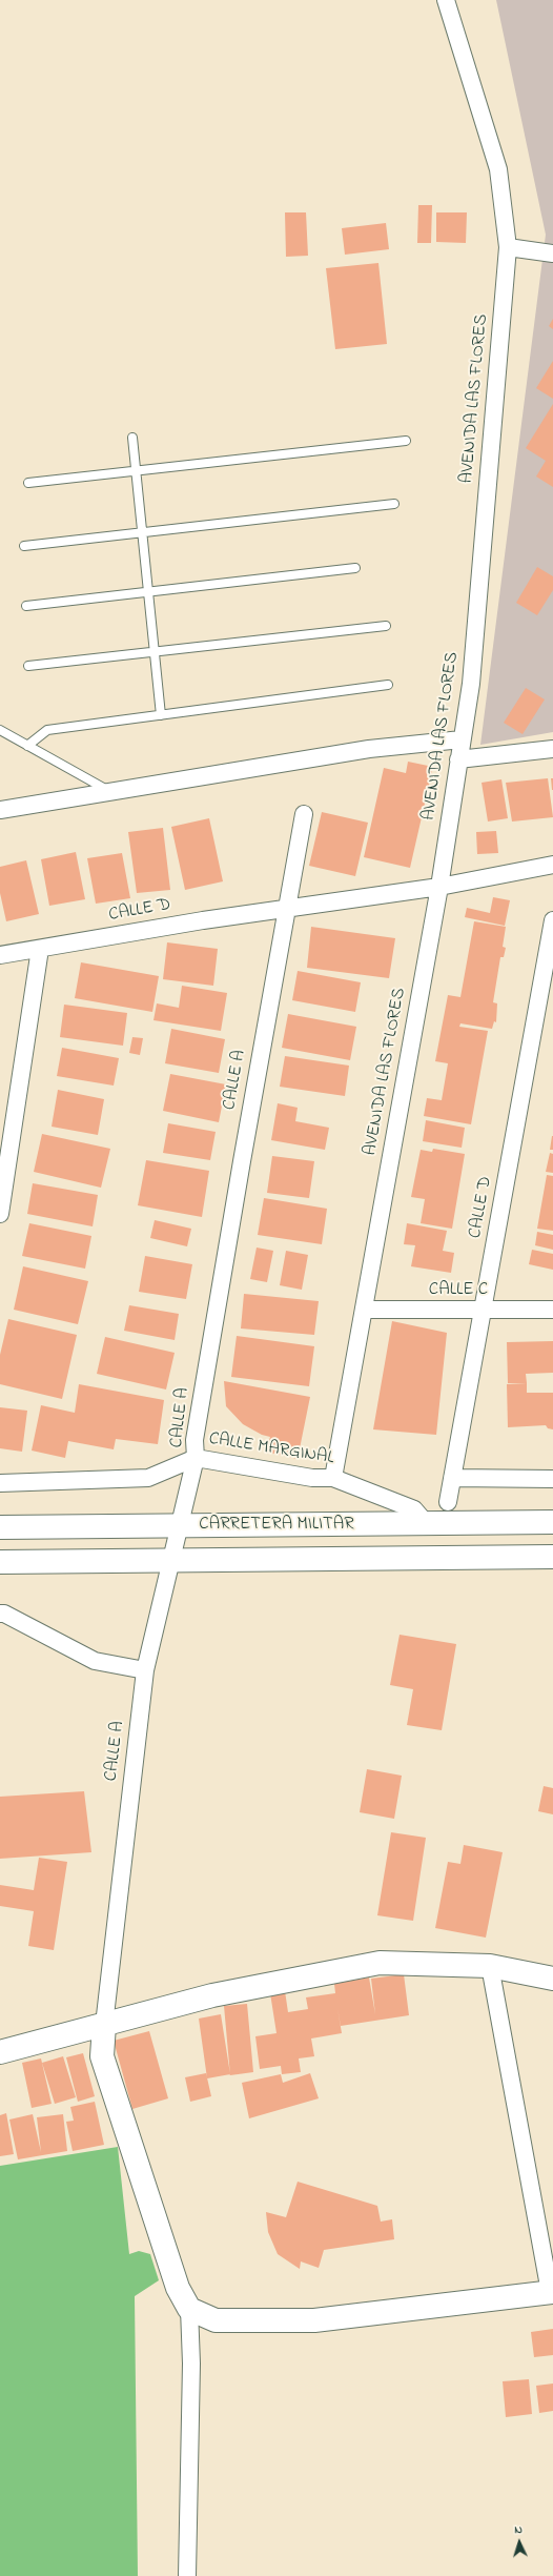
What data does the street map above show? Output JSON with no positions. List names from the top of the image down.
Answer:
{
  "streets": {
    "street": [
      "AVENIDA LAS FLORES",
      "CALLE D",
      "CALLE A",
      "CALLE C",
      "CALLE MARGINAL",
      "CARRETERA MILITAR"
    ]
  },
  "crossings": [
    ["AVENIDA LAS FLORES", "CALLE D"],
    ["AVENIDA LAS FLORES", "CALLE C"],
    ["AVENIDA LAS FLORES", "CALLE MARGINAL"],
    ["CALLE D", "CALLE A"],
    ["CALLE D", "CALLE C"],
    ["CALLE A", "CALLE MARGINAL"],
    ["CALLE A", "CARRETERA MILITAR"],
    ["CALLE MARGINAL", "CARRETERA MILITAR"]
  ],
  "north": "top"
}
